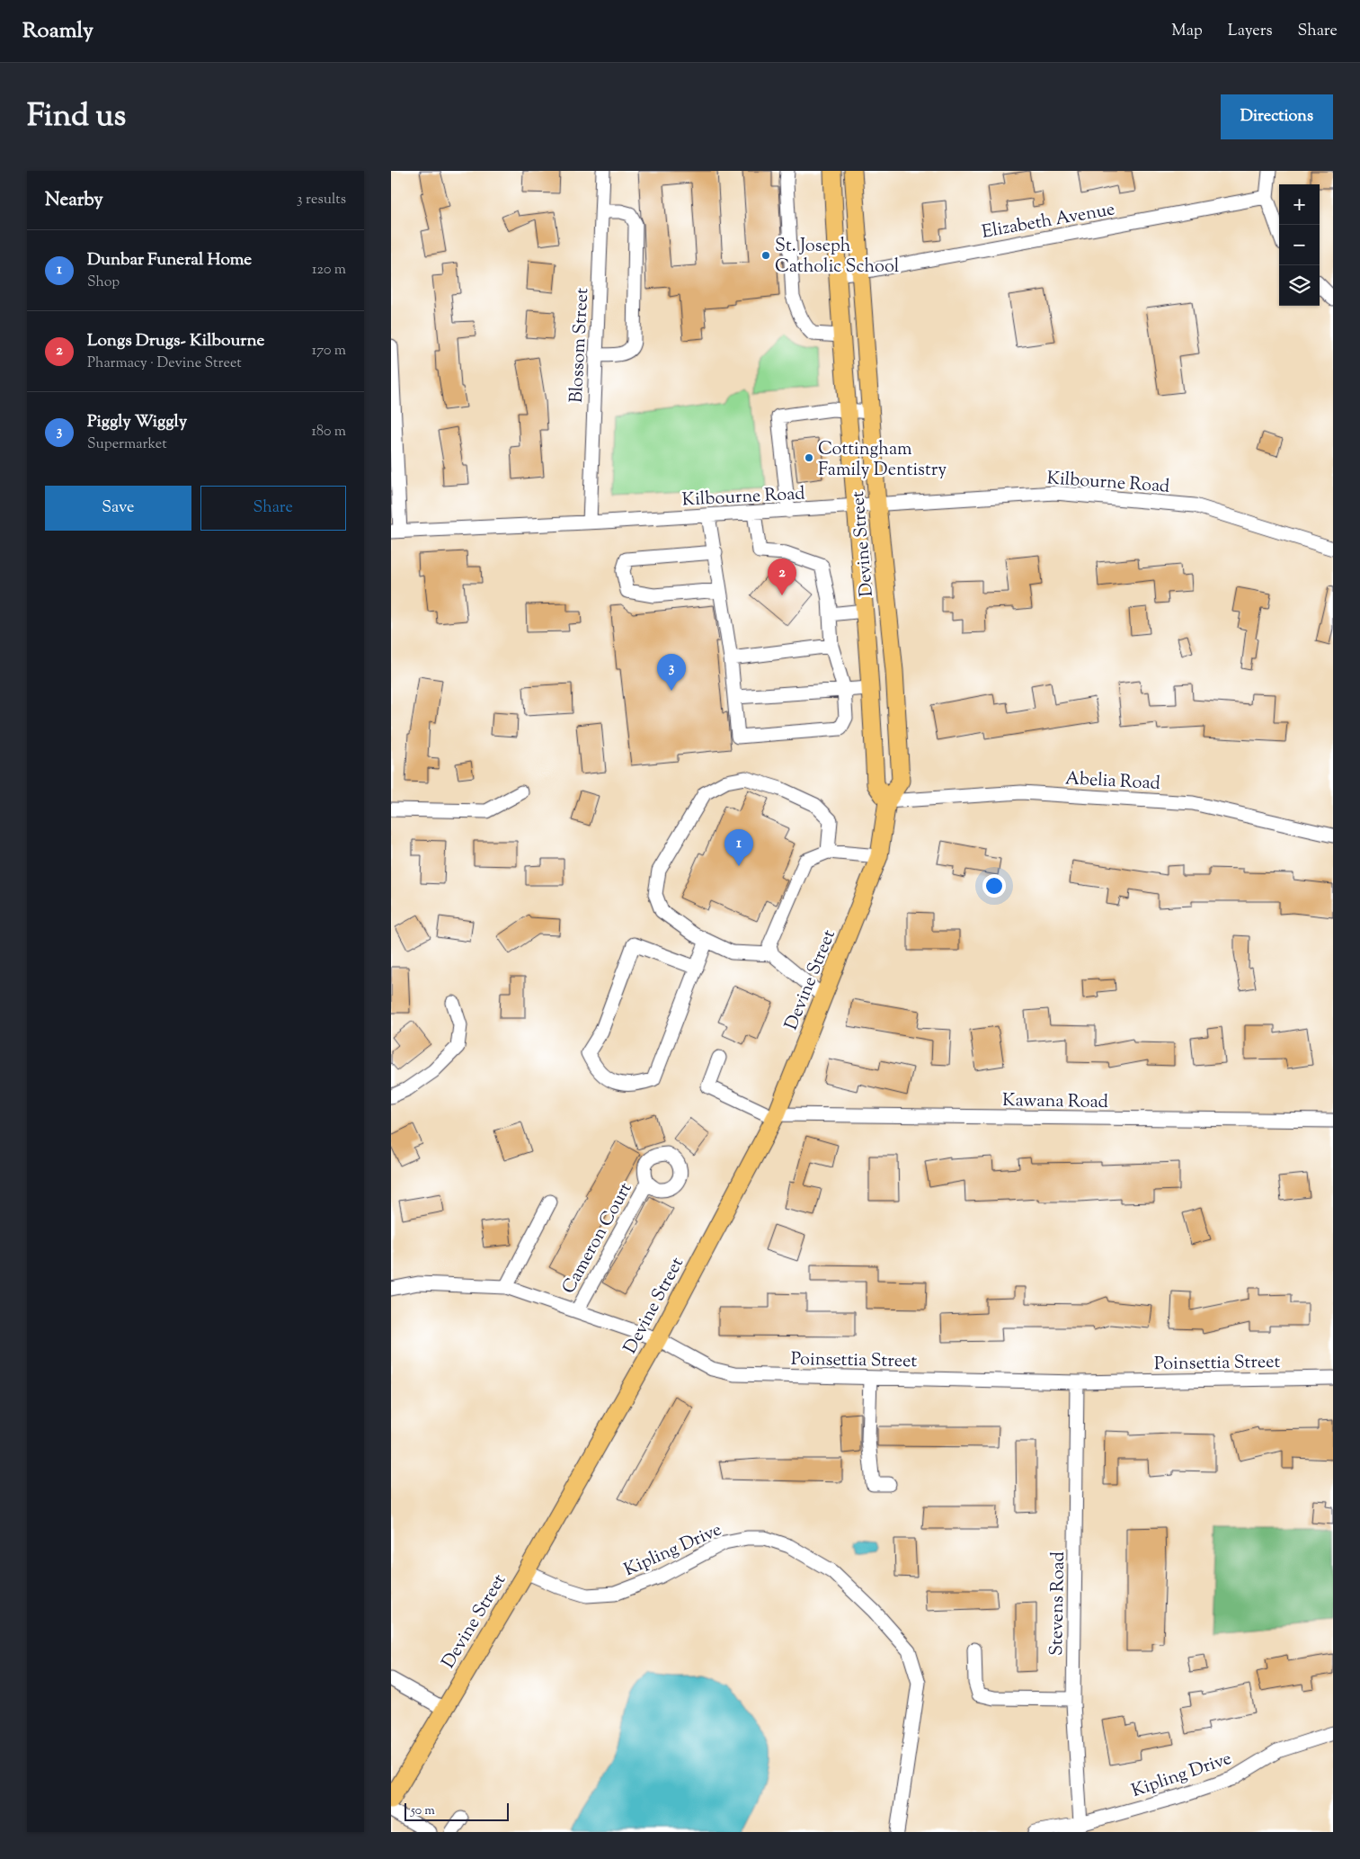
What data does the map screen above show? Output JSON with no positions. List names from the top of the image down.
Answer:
{
  "streets": {
    "main road": ["Devine Street"],
    "street": [
      "Elizabeth Avenue",
      "Blossom Street",
      "Kilbourne Road",
      "Abelia Road",
      "Kawana Road",
      "Cameron Court",
      "Poinsettia Street",
      "Kipling Drive",
      "Stevens Road"
    ]
  },
  "crossings": [
    ["Elizabeth Avenue", "Devine Street"],
    ["Blossom Street", "Kilbourne Road"],
    ["Kilbourne Road", "Devine Street"],
    ["Devine Street", "Abelia Road"],
    ["Devine Street", "Kawana Road"],
    ["Devine Street", "Poinsettia Street"],
    ["Devine Street", "Kipling Drive"],
    ["Cameron Court", "Poinsettia Street"],
    ["Poinsettia Street", "Stevens Road"],
    ["Kipling Drive", "Stevens Road"]
  ],
  "places": ["St. Joseph Catholic School", "Cottingham Family Dentistry"],
  "scale_bar": "50 m",
  "page": {
    "header": "Roamly",
    "nav": ["Map", "Layers", "Share"],
    "title": "Find us",
    "buttons": [
      "Directions",
      ["Save", "Share"]
    ],
    "heading": ["Nearby", "3 results"],
    "map_buttons": ["+", "−"],
    "list": [
      {
        "mark": "1",
        "name": "Dunbar Funeral Home",
        "note": "Shop",
        "value": "120 m"
      },
      {
        "mark": "2",
        "name": "Longs Drugs- Kilbourne",
        "note": "Pharmacy · Devine Street",
        "value": "170 m"
      },
      {
        "mark": "3",
        "name": "Piggly Wiggly",
        "note": "Supermarket",
        "value": "180 m"
      }
    ],
    "pins": ["2", "3", "1"],
    "scale": "50 m"
  }
}
